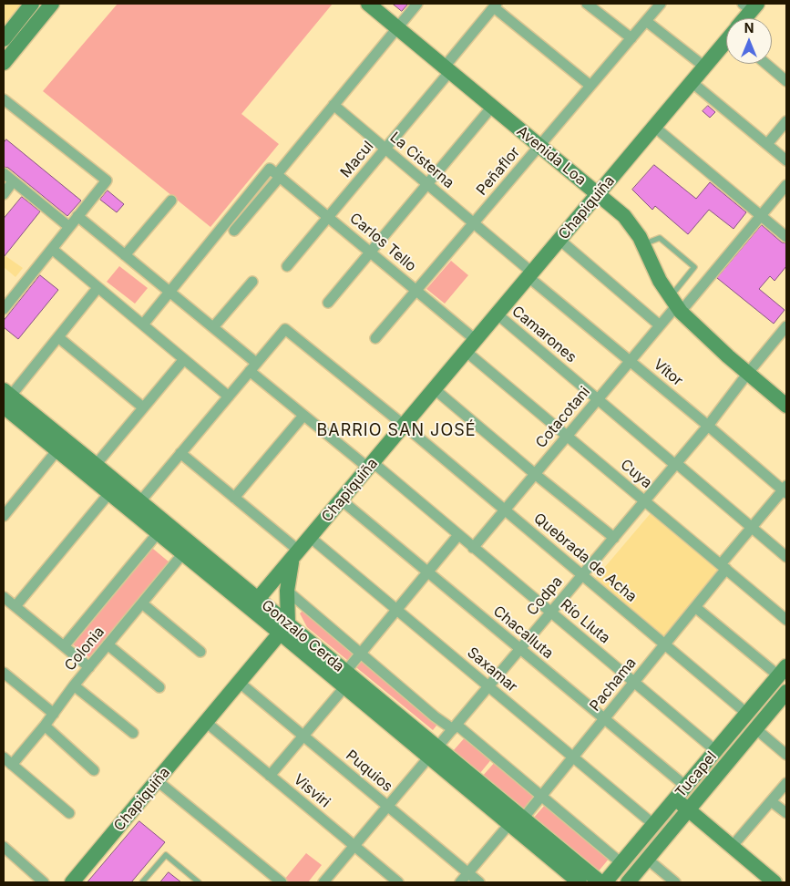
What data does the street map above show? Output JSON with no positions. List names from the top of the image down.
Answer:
{
  "streets": {
    "street": [
      "Avenida Loa",
      "Macul",
      "La Cisterna",
      "Peñaflor",
      "Chapiquiña",
      "Carlos Tello",
      "Camarones",
      "Vítor",
      "Cotacotani",
      "Cuya",
      "Quebrada de Acha",
      "Codpa",
      "Río Lluta",
      "Chacalluta",
      "Gonzalo Cerda",
      "Colonia",
      "Saxamar",
      "Pachama",
      "Puquios",
      "Tucapel",
      "Visviri"
    ]
  },
  "crossings": [
    ["Avenida Loa", "Macul"],
    ["Avenida Loa", "Peñaflor"],
    ["Avenida Loa", "Chapiquiña"],
    ["Avenida Loa", "Cotacotani"],
    ["Avenida Loa", "Codpa"],
    ["Macul", "La Cisterna"],
    ["Macul", "Carlos Tello"],
    ["La Cisterna", "Peñaflor"],
    ["La Cisterna", "Chapiquiña"],
    ["La Cisterna", "Vítor"],
    ["Peñaflor", "Carlos Tello"],
    ["Chapiquiña", "Carlos Tello"],
    ["Chapiquiña", "Camarones"],
    ["Chapiquiña", "Vítor"],
    ["Chapiquiña", "Cuya"],
    ["Chapiquiña", "Quebrada de Acha"],
    ["Chapiquiña", "Río Lluta"],
    ["Chapiquiña", "Chacalluta"],
    ["Chapiquiña", "Gonzalo Cerda"],
    ["Chapiquiña", "Saxamar"],
    ["Chapiquiña", "Puquios"],
    ["Chapiquiña", "Visviri"],
    ["Carlos Tello", "Cuya"],
    ["Camarones", "Cotacotani"],
    ["Camarones", "Codpa"],
    ["Camarones", "Pachama"],
    ["Vítor", "Cotacotani"],
    ["Vítor", "Codpa"],
    ["Vítor", "Pachama"],
    ["Cotacotani", "Cuya"],
    ["Cotacotani", "Quebrada de Acha"],
    ["Cotacotani", "Río Lluta"],
    ["Cuya", "Codpa"],
    ["Cuya", "Pachama"],
    ["Quebrada de Acha", "Codpa"],
    ["Quebrada de Acha", "Río Lluta"],
    ["Quebrada de Acha", "Pachama"],
    ["Quebrada de Acha", "Tucapel"],
    ["Codpa", "Río Lluta"],
    ["Codpa", "Chacalluta"],
    ["Codpa", "Gonzalo Cerda"],
    ["Codpa", "Saxamar"],
    ["Codpa", "Puquios"],
    ["Codpa", "Visviri"],
    ["Río Lluta", "Pachama"],
    ["Río Lluta", "Tucapel"],
    ["Chacalluta", "Pachama"],
    ["Chacalluta", "Tucapel"],
    ["Gonzalo Cerda", "Colonia"],
    ["Gonzalo Cerda", "Pachama"],
    ["Gonzalo Cerda", "Tucapel"],
    ["Saxamar", "Pachama"],
    ["Saxamar", "Tucapel"],
    ["Pachama", "Puquios"]
  ],
  "districts": ["BARRIO SAN JOSÉ"],
  "north": "top"
}
